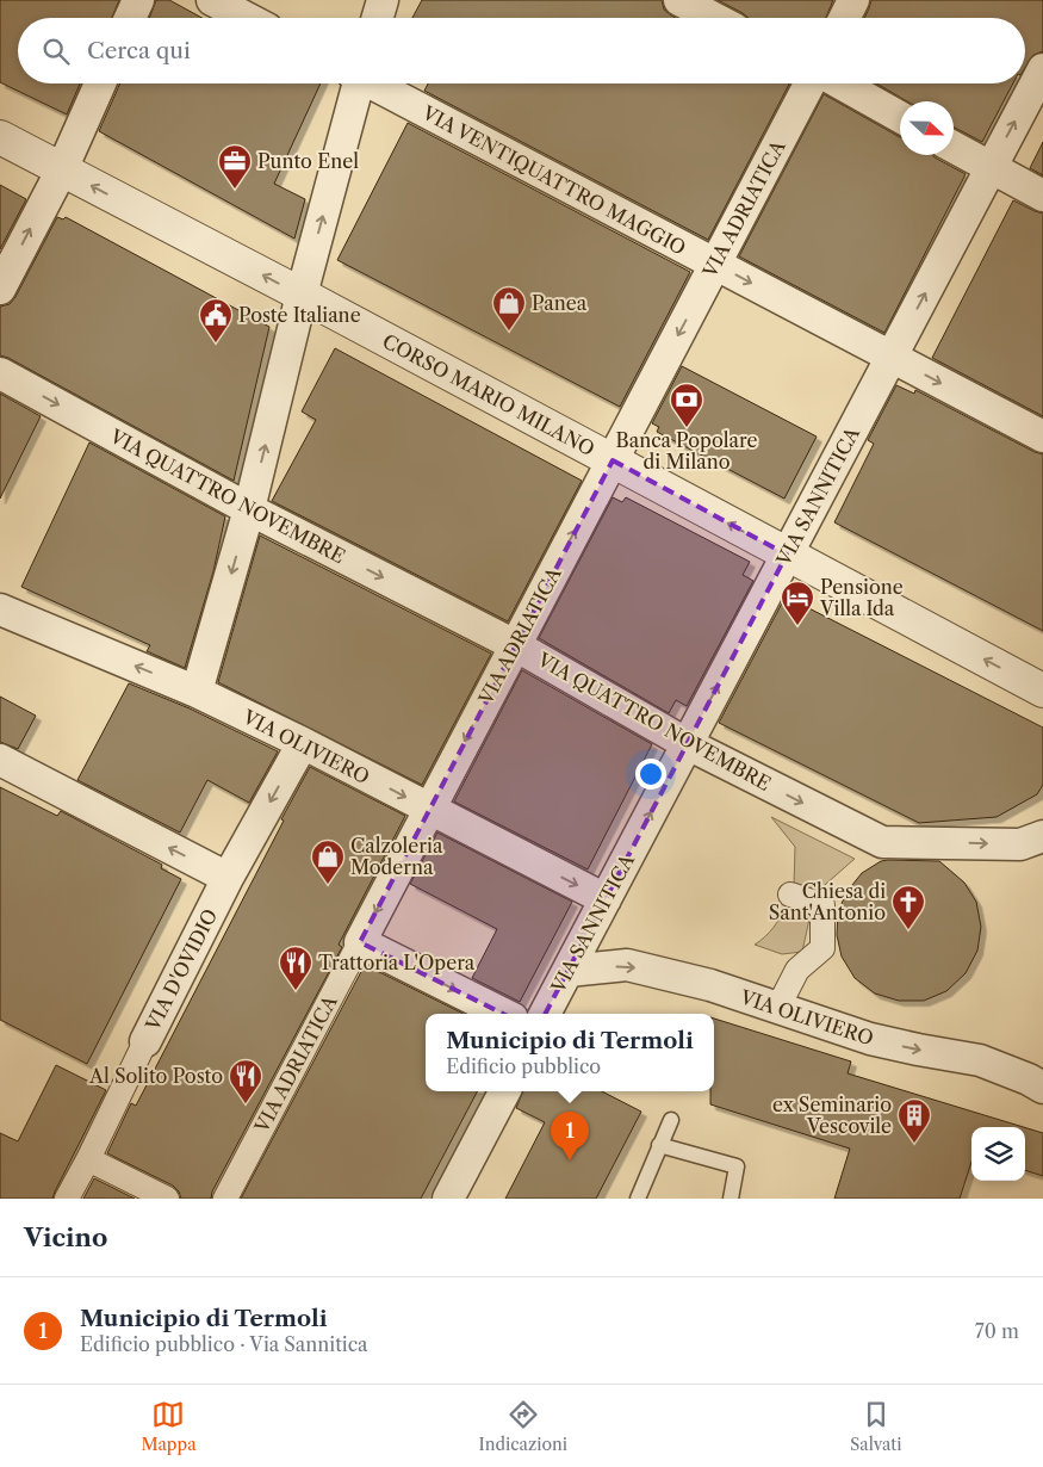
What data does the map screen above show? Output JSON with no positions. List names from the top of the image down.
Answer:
{
  "streets": {
    "street": [
      "VIA VENTIQUATTRO MAGGIO",
      "VIA ADRIATICA",
      "CORSO MARIO MILANO",
      "VIA QUATTRO NOVEMBRE",
      "VIA SANNITICA",
      "VIA OLIVIERO",
      "VIA D'OVIDIO"
    ]
  },
  "crossings": [
    ["VIA VENTIQUATTRO MAGGIO", "VIA ADRIATICA"],
    ["VIA VENTIQUATTRO MAGGIO", "VIA SANNITICA"],
    ["VIA ADRIATICA", "CORSO MARIO MILANO"],
    ["VIA ADRIATICA", "VIA QUATTRO NOVEMBRE"],
    ["VIA ADRIATICA", "VIA OLIVIERO"],
    ["CORSO MARIO MILANO", "VIA SANNITICA"],
    ["VIA QUATTRO NOVEMBRE", "VIA SANNITICA"],
    ["VIA SANNITICA", "VIA OLIVIERO"],
    ["VIA OLIVIERO", "VIA D'OVIDIO"]
  ],
  "one_way": ["CORSO MARIO MILANO", "VIA QUATTRO NOVEMBRE", "VIA SANNITICA"],
  "places": {
    "office": ["Punto Enel"],
    "shop": ["Panea", "Calzoleria Moderna"],
    "public building": ["Poste Italiane"],
    "bank": ["Banca Popolare di Milano"],
    "hotel": ["Pensione Villa Ida"],
    "church": ["Chiesa di Sant'Antonio"],
    "restaurant": ["Trattoria L'Opera", "Al Solito Posto"],
    "building": ["ex Seminario Vescovile"]
  },
  "north": "right",
  "page": {
    "search": "Cerca qui",
    "popup": ["Municipio di Termoli", "Edificio pubblico"],
    "pins": "1",
    "heading": "Vicino",
    "list": [
      {
        "mark": "1",
        "name": "Municipio di Termoli",
        "note": "Edificio pubblico · Via Sannitica",
        "value": "70 m"
      }
    ],
    "nav": ["Mappa", "Indicazioni", "Salvati"]
  }
}
